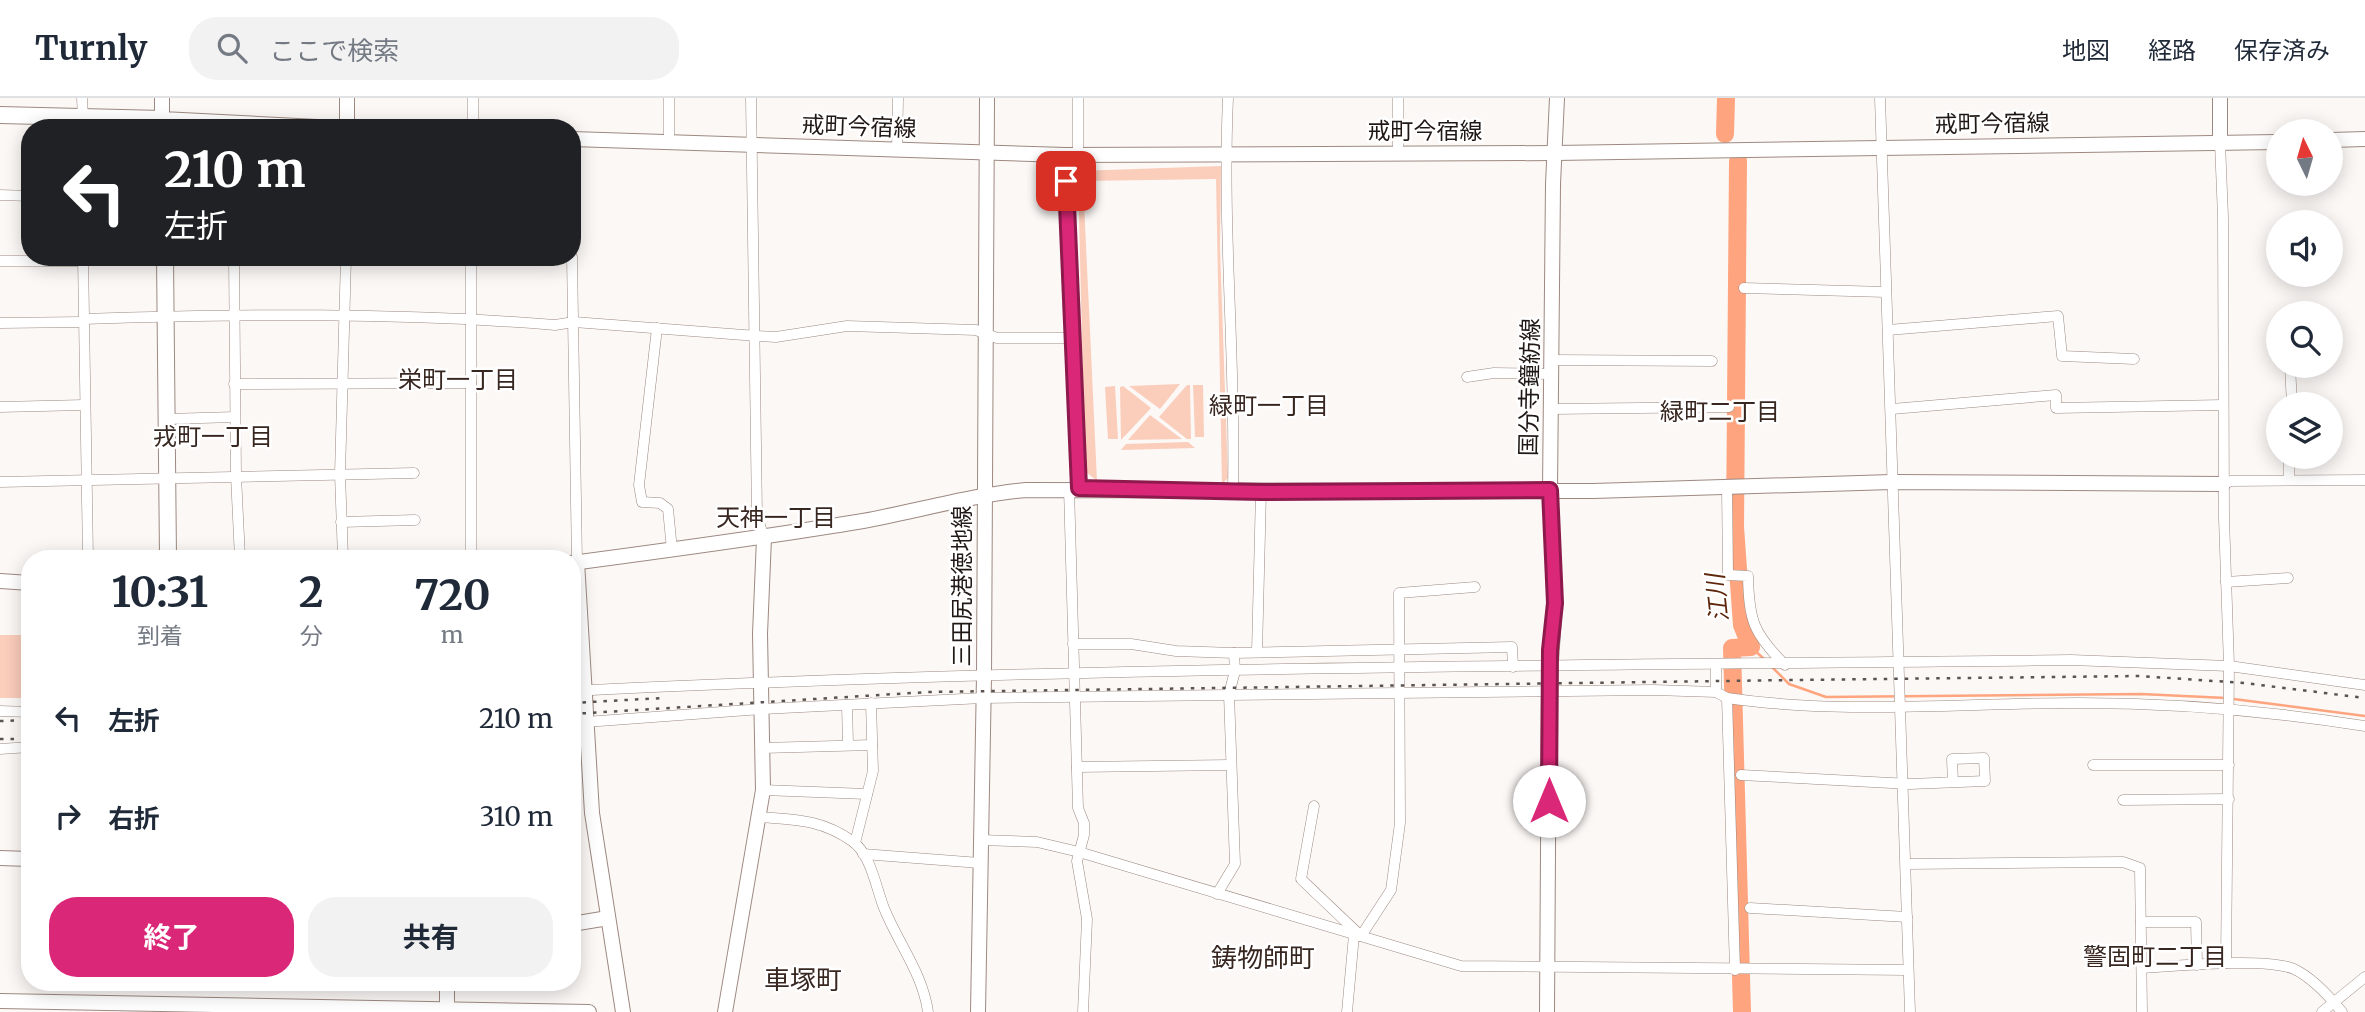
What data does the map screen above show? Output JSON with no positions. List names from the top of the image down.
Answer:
{
  "streets": {
    "street": ["戒町今宿線", "国分寺鐘紡線", "三田尻港徳地線"]
  },
  "crossings": [
    ["戒町今宿線", "国分寺鐘紡線"]
  ],
  "districts": [
    "栄町一丁目",
    "緑町一丁目",
    "緑町二丁目",
    "戎町一丁目",
    "天神一丁目",
    "警固町二丁目",
    "鋳物師町",
    "車塚町"
  ],
  "water": ["江川"],
  "north": "top",
  "page": {
    "header": "Turnly",
    "search": "ここで検索",
    "nav": ["地図", "経路", "保存済み"],
    "turn": ["210 m", "左折"],
    "eta": [
      "10:31",
      "到着",
      "2",
      "分",
      "720",
      "m"
    ],
    "list": [
      {
        "name": "左折",
        "value": "210 m"
      },
      {
        "name": "右折",
        "value": "310 m"
      }
    ],
    "buttons": ["終了", "共有"]
  }
}
